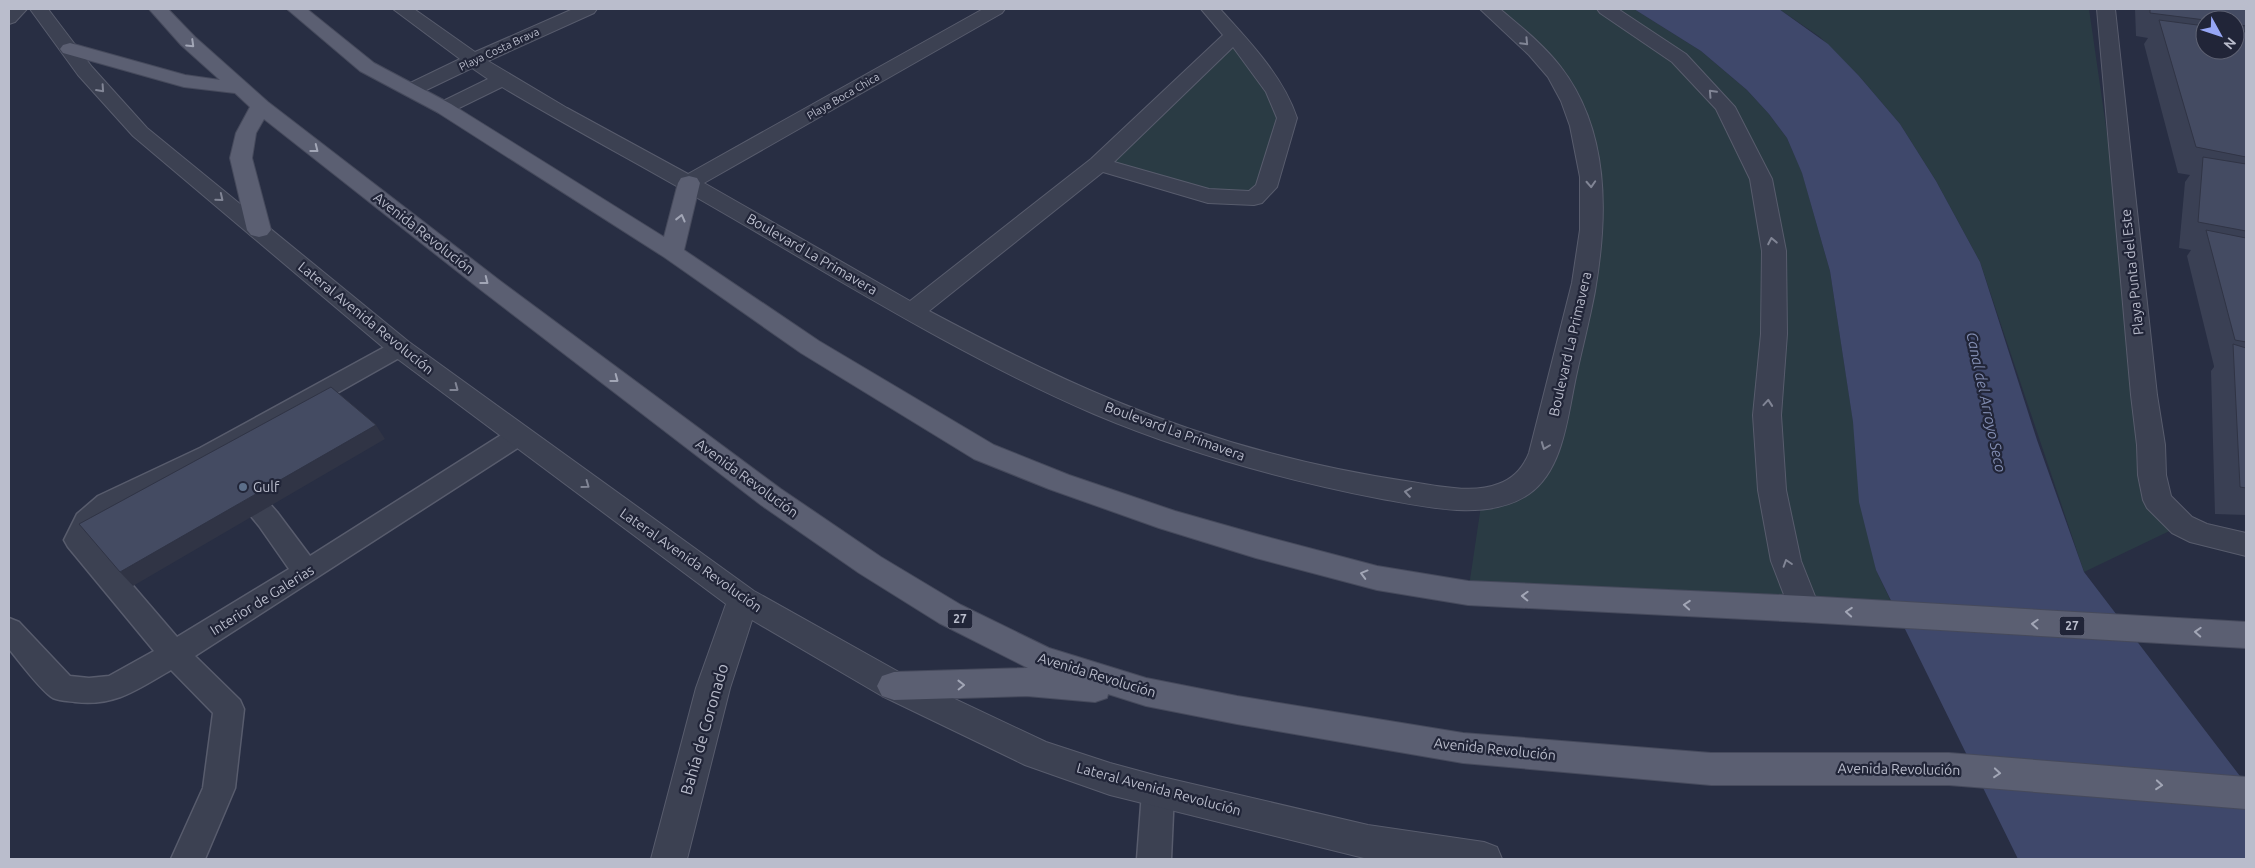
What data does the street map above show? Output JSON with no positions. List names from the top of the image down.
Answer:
{
  "streets": {
    "main road": ["Avenida Revolución", "27"],
    "street": [
      "Playa Costa Brava",
      "Playa Boca Chica",
      "Boulevard La Primavera",
      "Playa Punta del Este",
      "Lateral Avenida Revolución",
      "Bahía de Coronado"
    ],
    "lane": ["Interior de Galerias"]
  },
  "crossings": [
    ["Playa Costa Brava", "Boulevard La Primavera"],
    ["Playa Costa Brava", "27"],
    ["Playa Boca Chica", "Boulevard La Primavera"],
    ["Lateral Avenida Revolución", "Interior de Galerias"],
    ["Lateral Avenida Revolución", "Bahía de Coronado"]
  ],
  "one_way": ["Lateral Avenida Revolución"],
  "water": ["Canal del Arroyo Seco"],
  "places": ["Gulf"],
  "north": "bottom right"
}
